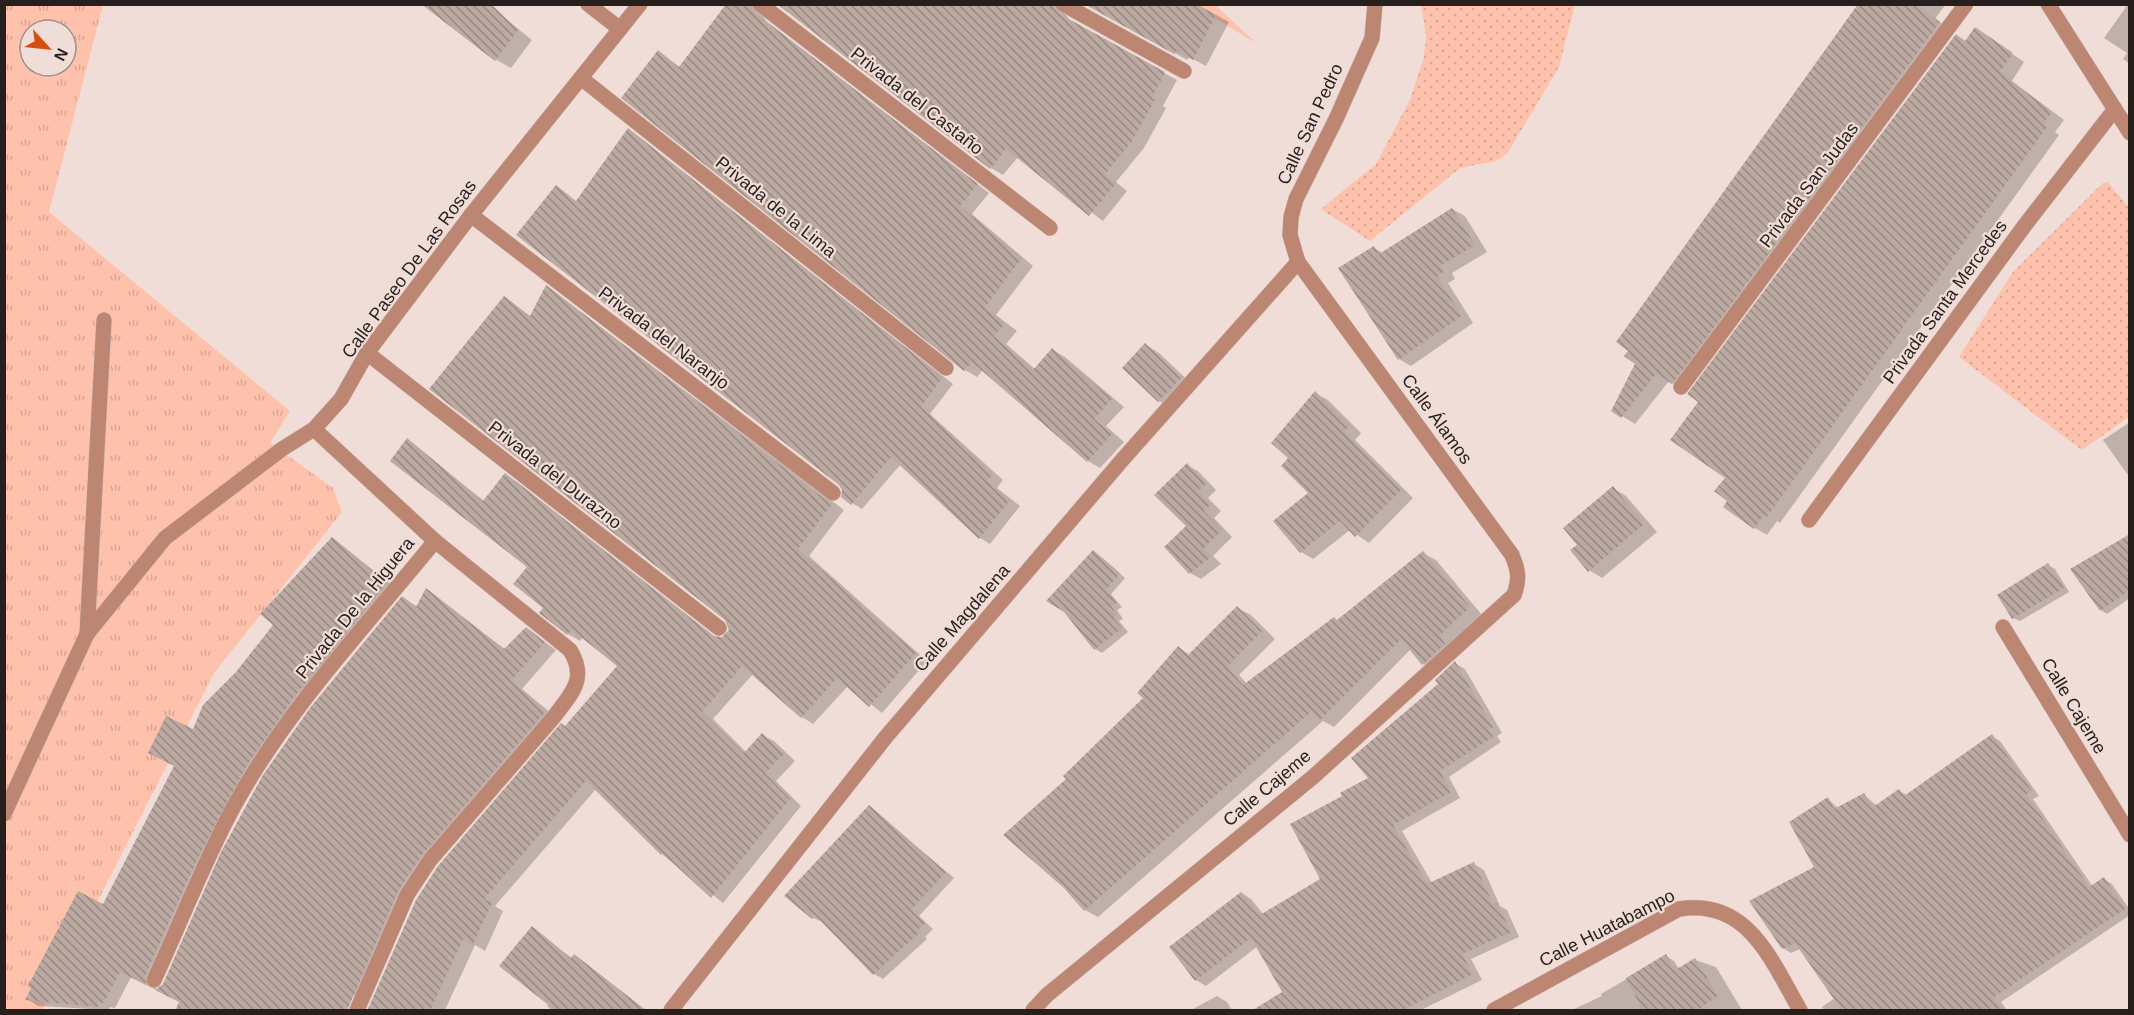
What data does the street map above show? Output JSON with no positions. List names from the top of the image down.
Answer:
{
  "streets": {
    "street": [
      "Privada del Castaño",
      "Calle San Pedro",
      "Privada San Judas",
      "Privada de la Lima",
      "Calle Paseo De Las Rosas",
      "Privada Santa Mercedes",
      "Privada del Naranjo",
      "Calle Álamos",
      "Privada del Durazno",
      "Privada De la Higuera",
      "Calle Magdalena",
      "Calle Cajeme",
      "Calle Huatabampo"
    ]
  },
  "crossings": [
    ["Calle San Pedro", "Calle Álamos"],
    ["Calle San Pedro", "Calle Magdalena"],
    ["Privada de la Lima", "Calle Paseo De Las Rosas"],
    ["Calle Paseo De Las Rosas", "Privada del Naranjo"],
    ["Calle Paseo De Las Rosas", "Privada del Durazno"],
    ["Calle Álamos", "Calle Magdalena"],
    ["Calle Álamos", "Calle Cajeme"]
  ],
  "north": "bottom right"
}
